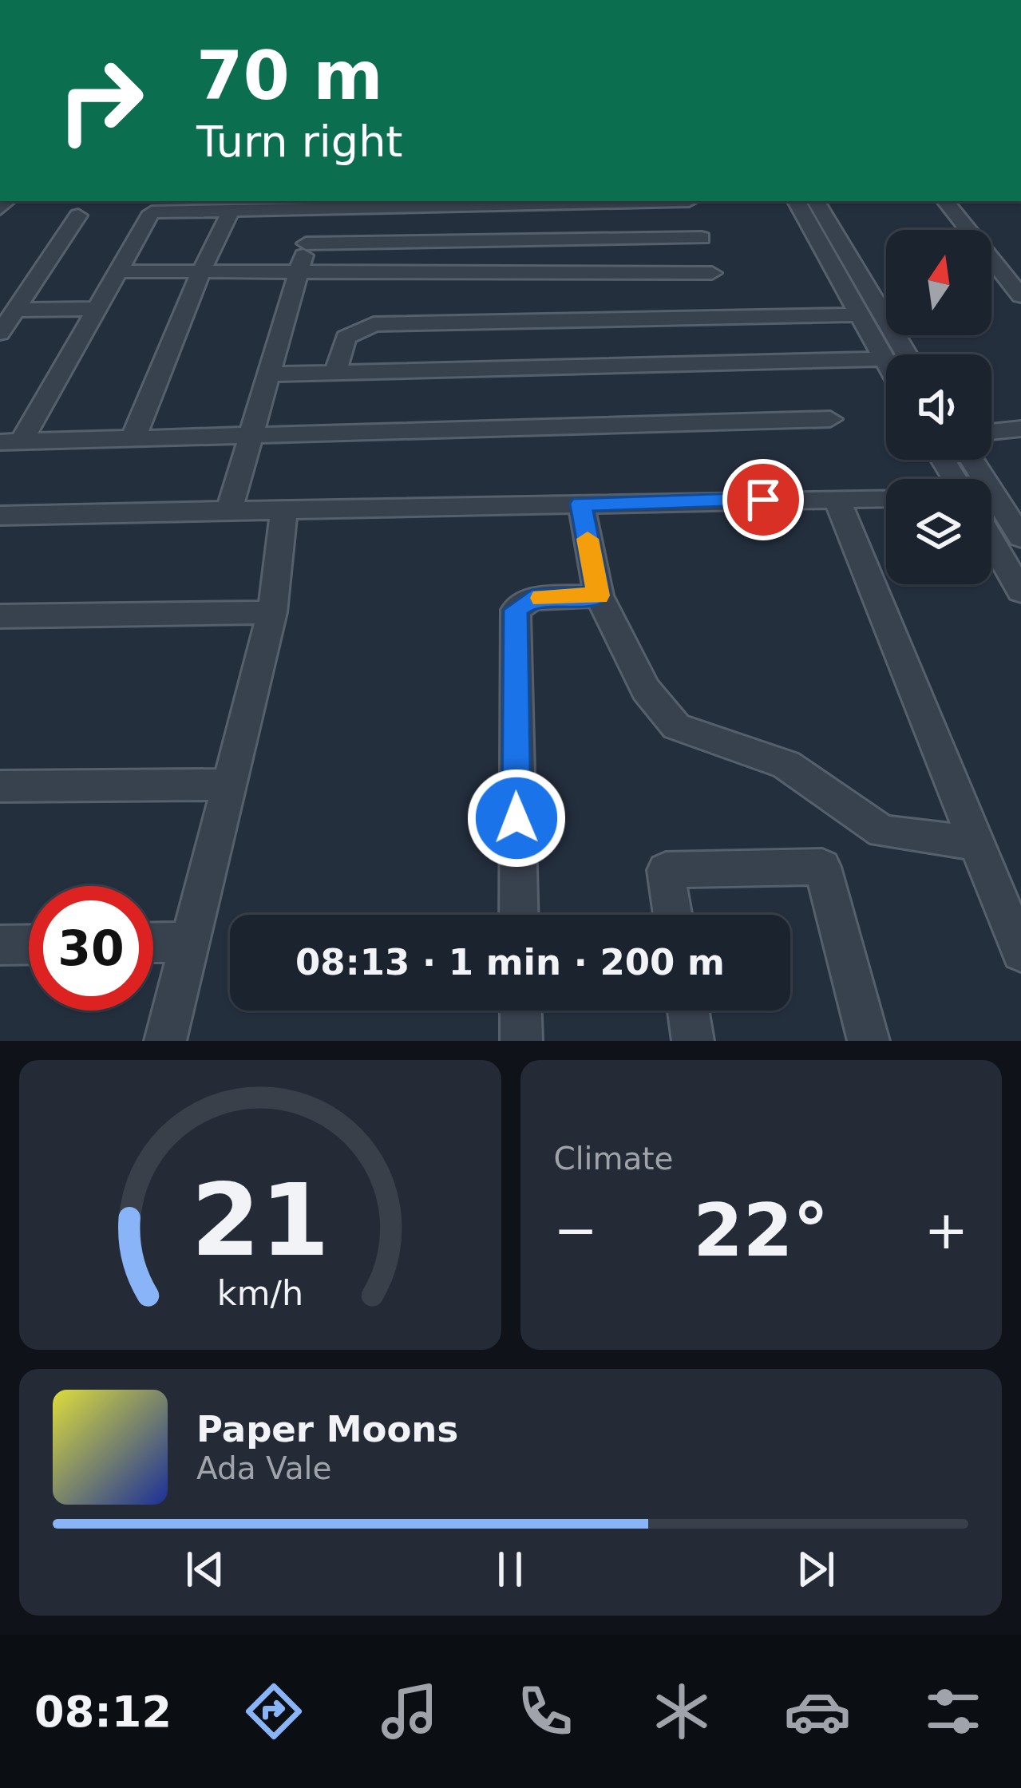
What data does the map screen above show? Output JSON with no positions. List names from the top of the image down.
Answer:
{
  "north": "top",
  "page": {
    "turn": ["70 m", "Turn right"],
    "limit": "30",
    "trip": "08:13 · 1 min · 200 m",
    "tile": "Climate",
    "heat": ["−", "22°", "+"],
    "song": ["Paper Moons", "Ada Vale"],
    "tabs": "08:12",
    "gauge": ["21", "km/h"]
  }
}
